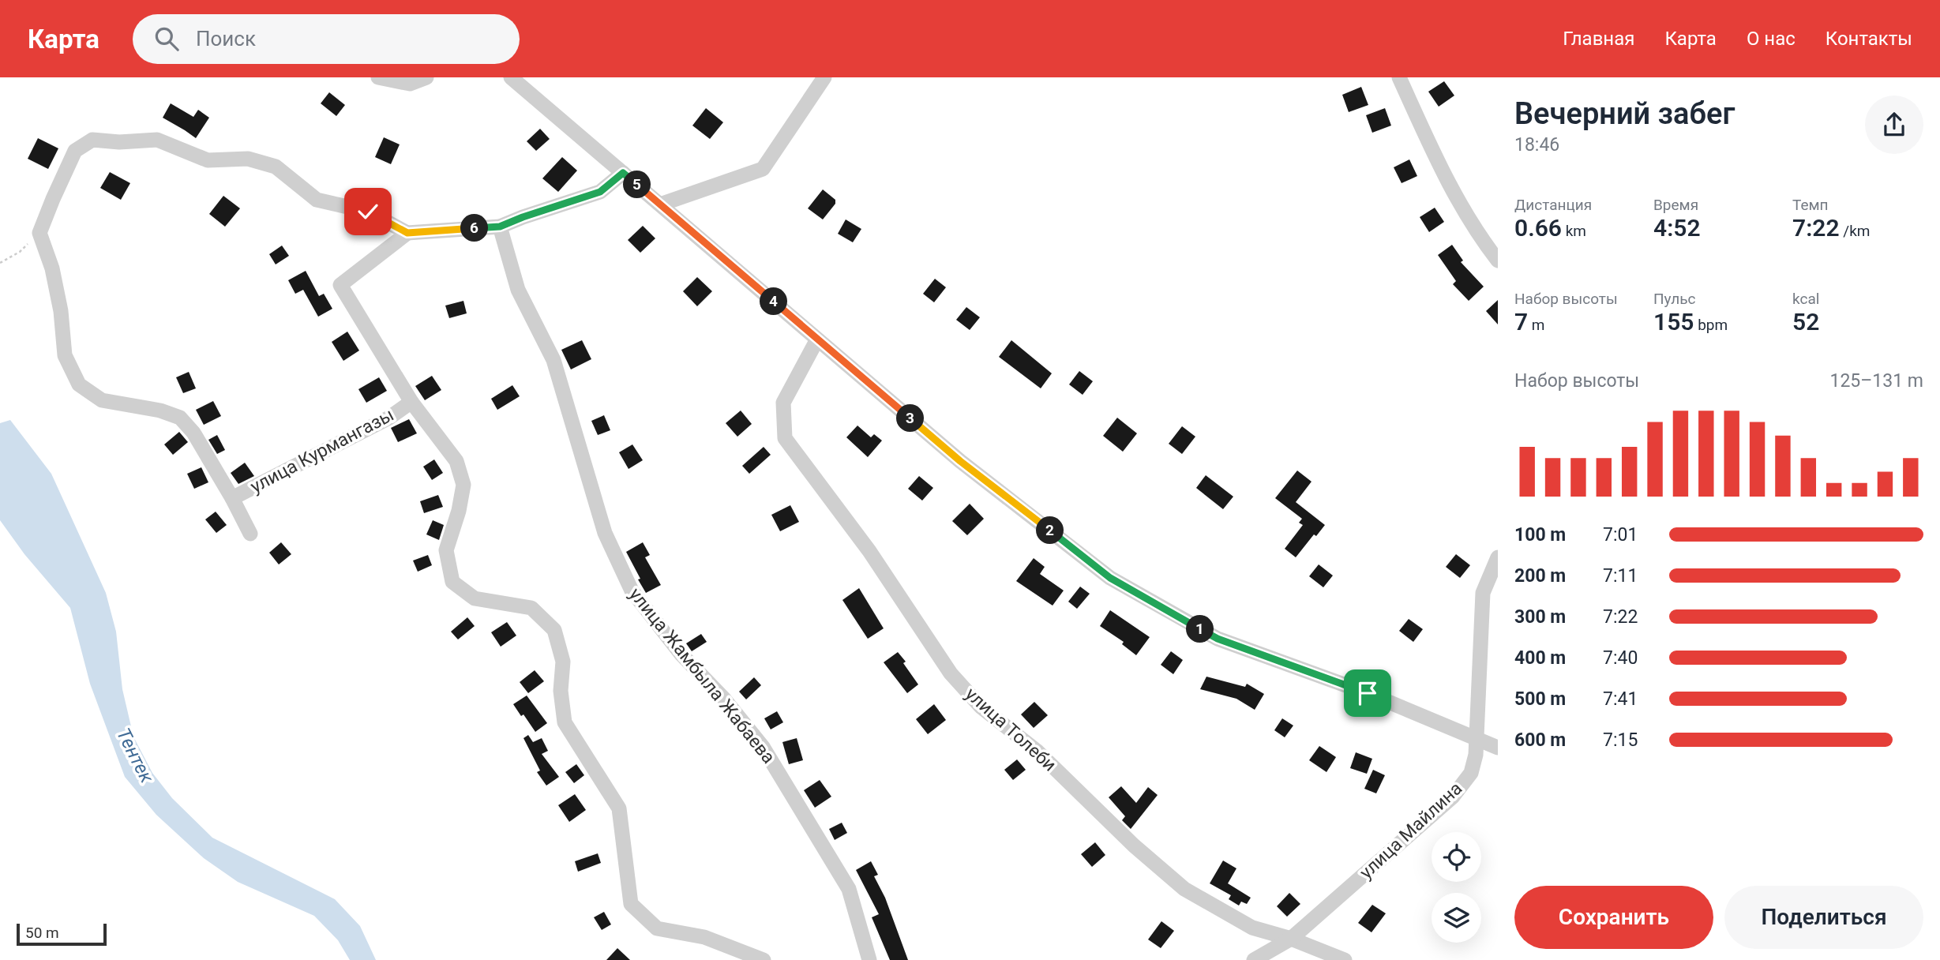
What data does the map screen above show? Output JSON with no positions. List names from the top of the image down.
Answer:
{
  "streets": {
    "street": [
      "улица Курмангазы",
      "улица Жамбыла Жабаева",
      "улица Толеби",
      "улица Майлина"
    ]
  },
  "crossings": [
    ["улица Толеби", "улица Майлина"]
  ],
  "water": ["Тентек"],
  "scale_bar": "50 m",
  "page": {
    "header": "Карта",
    "search": "Поиск",
    "nav": [
      "Главная",
      "Карта",
      "О нас",
      "Контакты"
    ],
    "heading": ["Вечерний забег", "18:46"],
    "pins": [
      "5",
      "6",
      "4",
      "3",
      "2",
      "1"
    ],
    "stats": [
      ["Дистанция", "0.66 km"],
      ["Время", "4:52"],
      ["Темп", "7:22 /km"],
      ["Набор высоты", "7 m"],
      ["Пульс", "155 bpm"],
      ["kcal", "52"]
    ],
    "chart": ["Набор высоты", "125–131 m"],
    "list": [
      {
        "name": "100 m",
        "note": "7:01"
      },
      {
        "name": "200 m",
        "note": "7:11"
      },
      {
        "name": "300 m",
        "note": "7:22"
      },
      {
        "name": "400 m",
        "note": "7:40"
      },
      {
        "name": "500 m",
        "note": "7:41"
      },
      {
        "name": "600 m",
        "note": "7:15"
      }
    ],
    "buttons": ["Сохранить", "Поделиться"],
    "scale": "50 m"
  }
}
